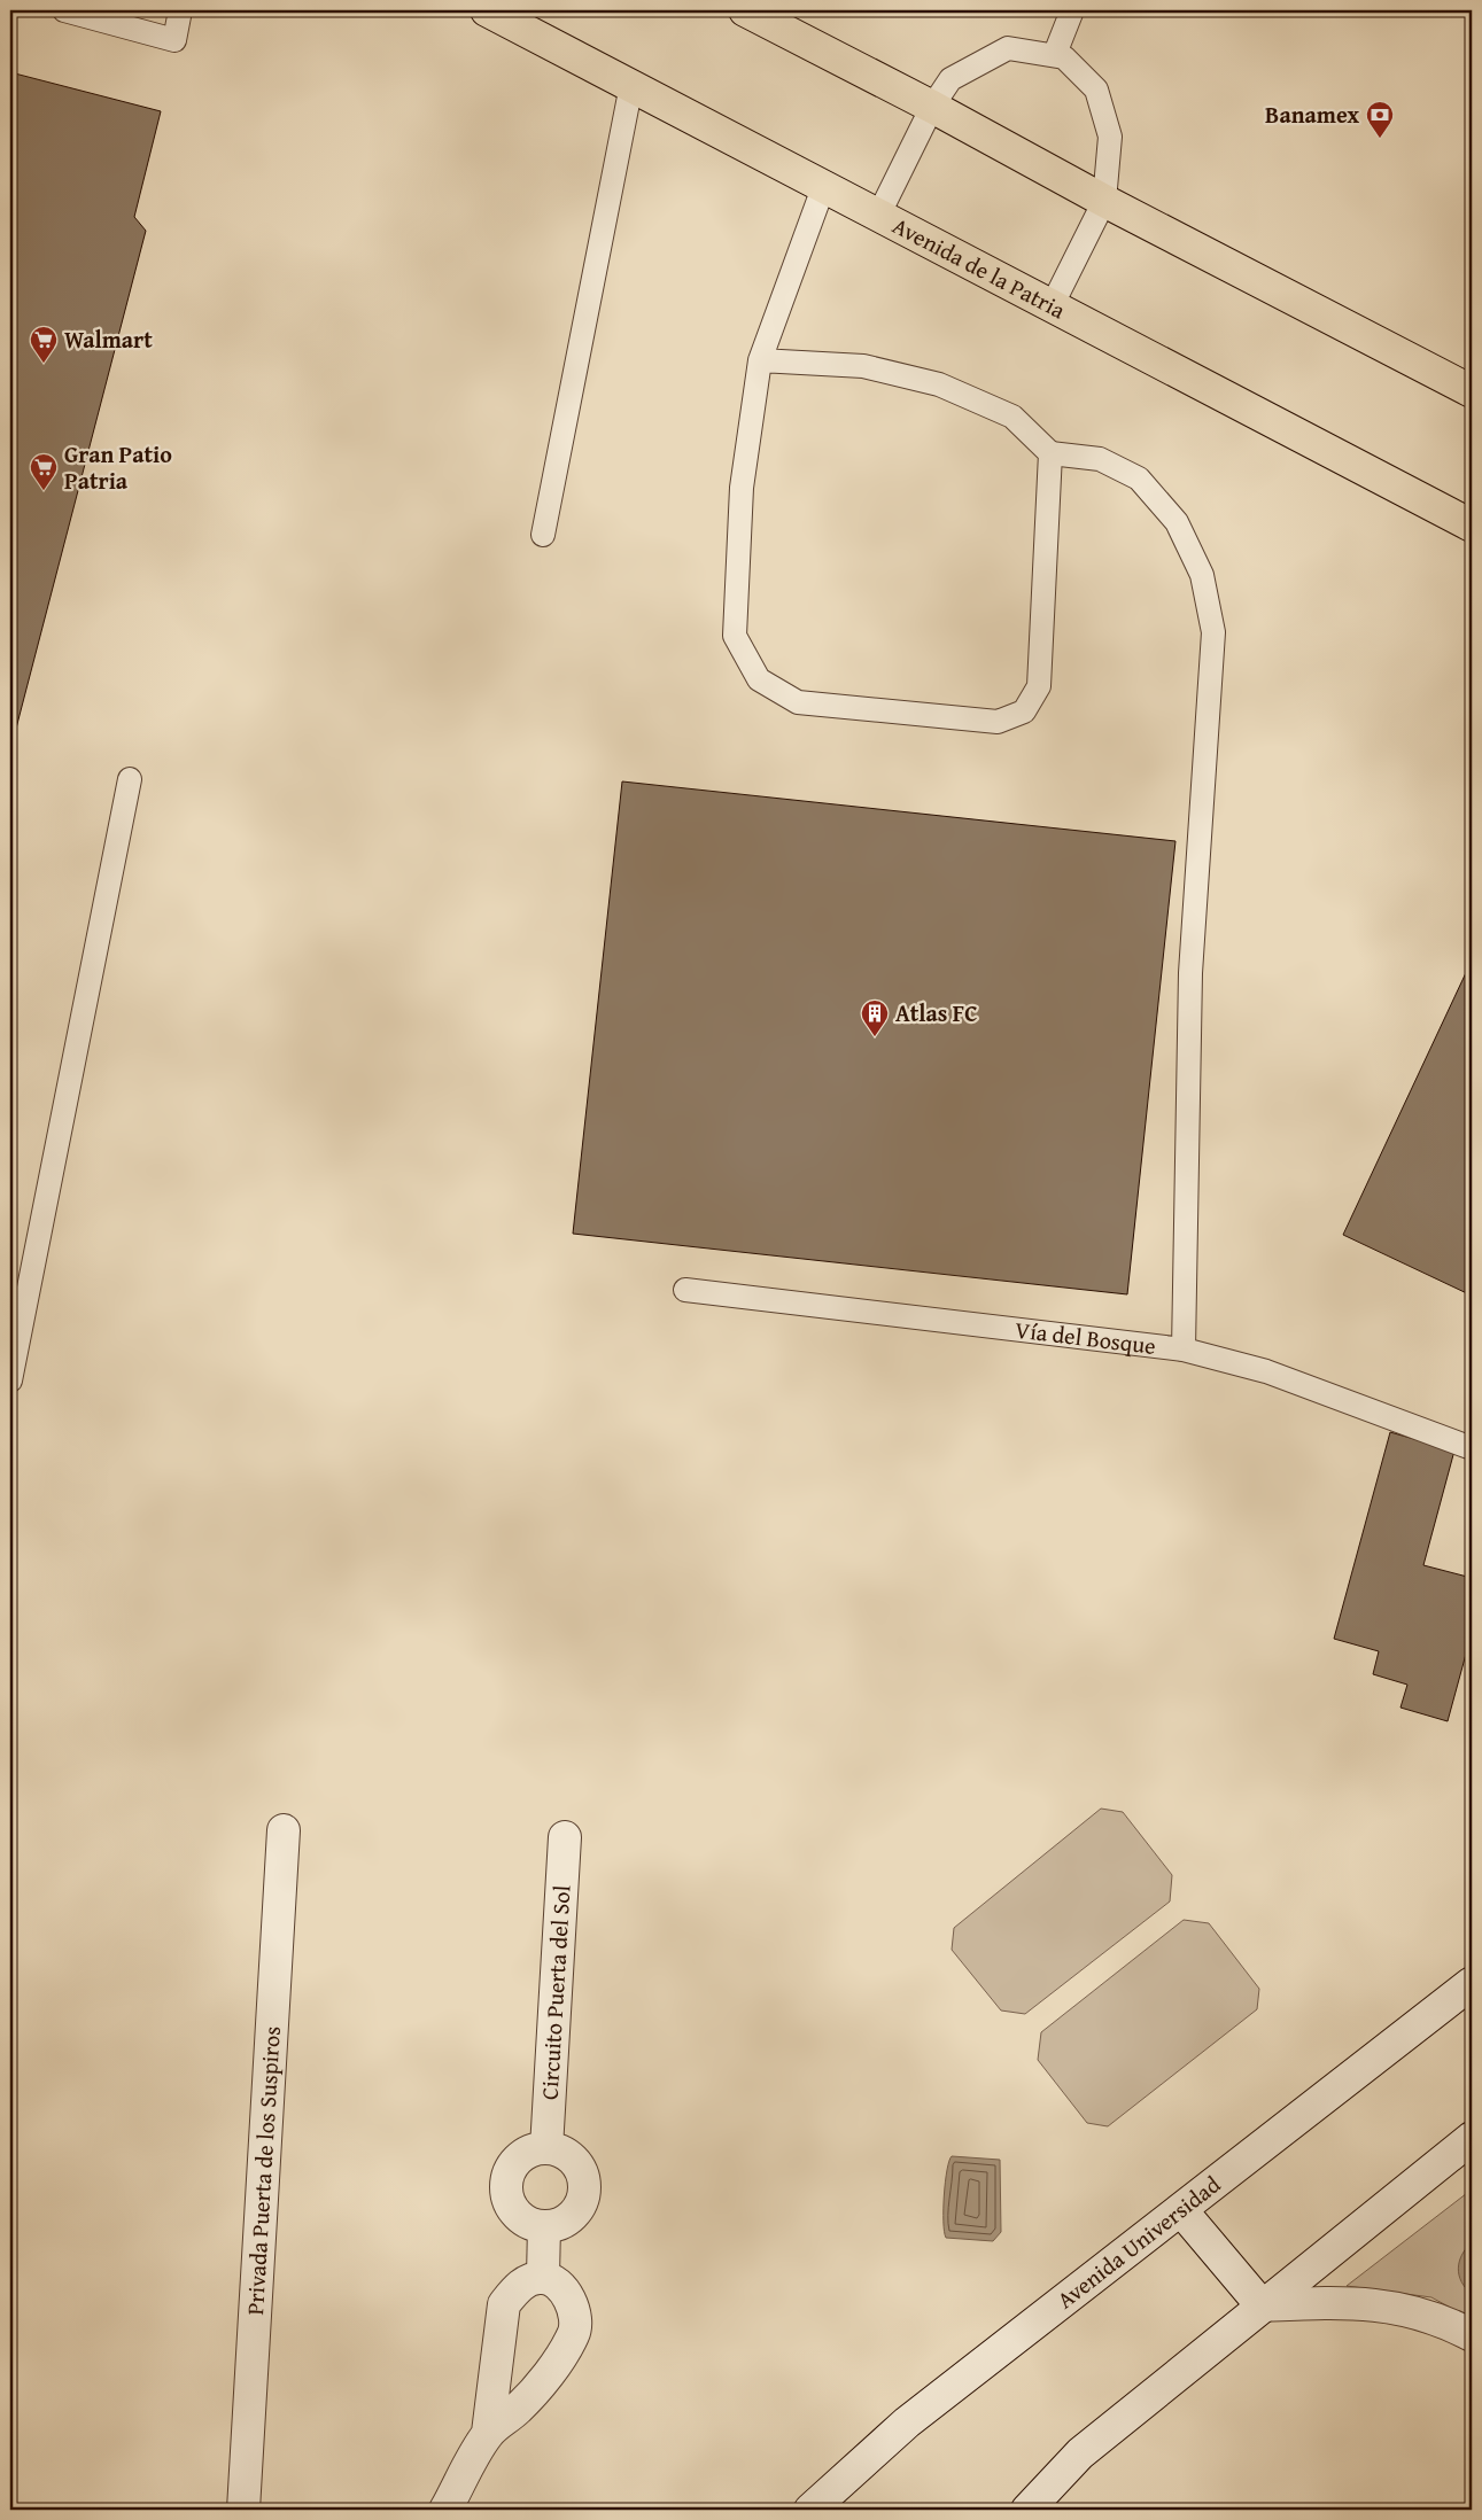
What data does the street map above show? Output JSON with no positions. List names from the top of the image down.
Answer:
{
  "streets": {
    "main road": ["Avenida de la Patria"],
    "street": ["Circuito Puerta del Sol", "Privada Puerta de los Suspiros", "Avenida Universidad"],
    "lane": ["Vía del Bosque"]
  },
  "places": {
    "bank": ["Banamex"],
    "supermarket": ["Walmart", "Gran Patio Patria"],
    "building": ["Atlas FC"]
  }
}
